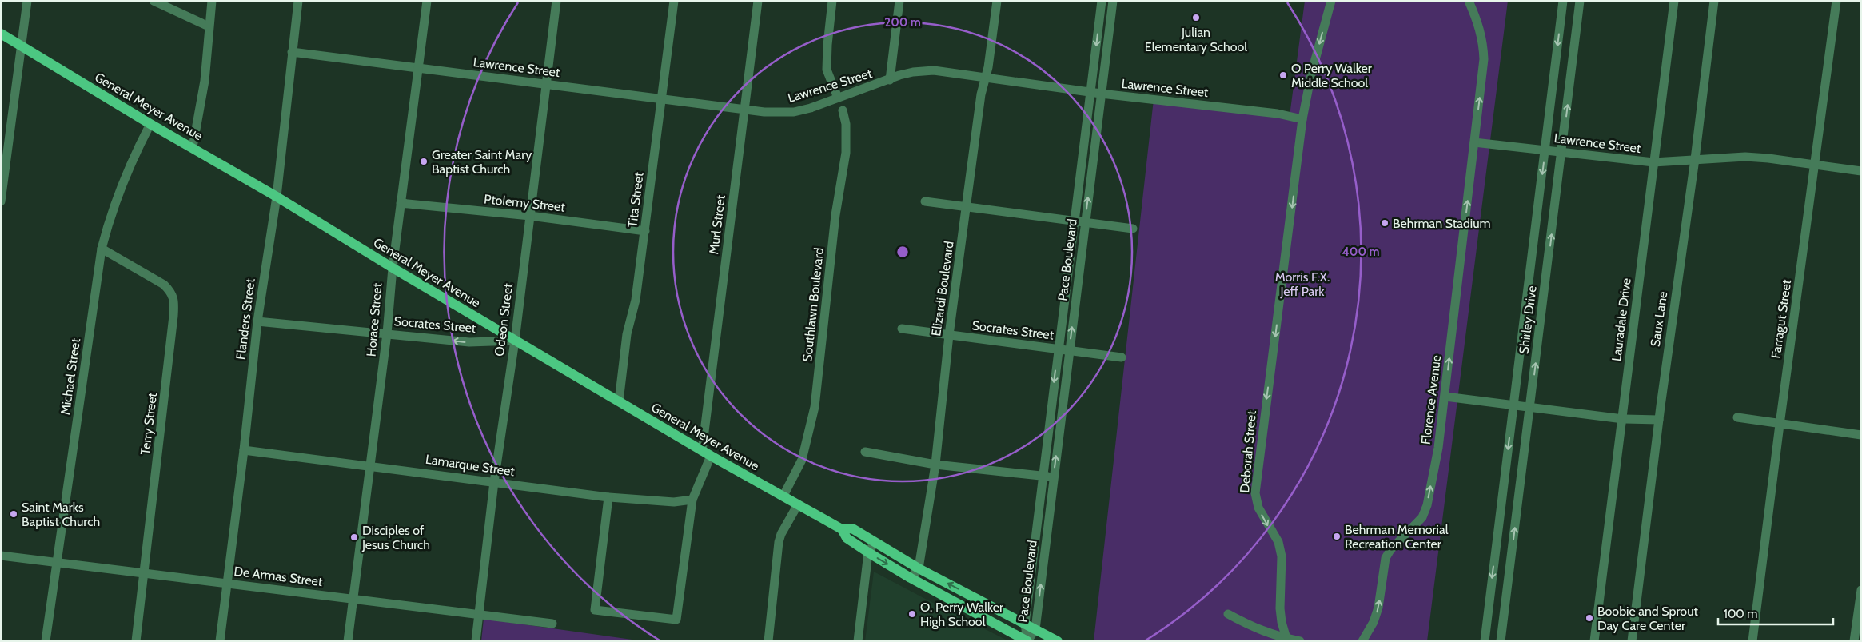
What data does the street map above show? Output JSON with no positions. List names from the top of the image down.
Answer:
{
  "streets": {
    "main road": ["General Meyer Avenue"],
    "street": [
      "Lawrence Street",
      "Tita Street",
      "Ptolemy Street",
      "Murl Street",
      "Pace Boulevard",
      "Elizardi Boulevard",
      "Southlawn Boulevard",
      "Flanders Street",
      "Saux Lane",
      "Farragut Street",
      "Horace Street",
      "Odeon Street",
      "Shirley Drive",
      "Lauradale Drive",
      "Socrates Street",
      "Michael Street",
      "Florence Avenue",
      "Terry Street",
      "Deborah Street",
      "Lamarque Street",
      "De Armas Street"
    ]
  },
  "crossings": [
    ["Lawrence Street", "Tita Street"],
    ["Lawrence Street", "Murl Street"],
    ["Lawrence Street", "Pace Boulevard"],
    ["Lawrence Street", "Elizardi Boulevard"],
    ["Lawrence Street", "Flanders Street"],
    ["Lawrence Street", "Saux Lane"],
    ["Lawrence Street", "Farragut Street"],
    ["Lawrence Street", "Horace Street"],
    ["Lawrence Street", "Odeon Street"],
    ["Lawrence Street", "Shirley Drive"],
    ["Lawrence Street", "Lauradale Drive"],
    ["Lawrence Street", "Florence Avenue"],
    ["Lawrence Street", "Deborah Street"],
    ["General Meyer Avenue", "Tita Street"],
    ["General Meyer Avenue", "Murl Street"],
    ["General Meyer Avenue", "Pace Boulevard"],
    ["General Meyer Avenue", "Elizardi Boulevard"],
    ["General Meyer Avenue", "Southlawn Boulevard"],
    ["General Meyer Avenue", "Flanders Street"],
    ["General Meyer Avenue", "Horace Street"],
    ["General Meyer Avenue", "Odeon Street"],
    ["General Meyer Avenue", "Socrates Street"],
    ["General Meyer Avenue", "Michael Street"],
    ["Tita Street", "Ptolemy Street"],
    ["Ptolemy Street", "Horace Street"],
    ["Ptolemy Street", "Odeon Street"],
    ["Murl Street", "Lamarque Street"],
    ["Pace Boulevard", "Socrates Street"],
    ["Elizardi Boulevard", "Socrates Street"],
    ["Flanders Street", "Socrates Street"],
    ["Flanders Street", "Lamarque Street"],
    ["Flanders Street", "De Armas Street"],
    ["Horace Street", "Socrates Street"],
    ["Horace Street", "Lamarque Street"],
    ["Horace Street", "De Armas Street"],
    ["Odeon Street", "Socrates Street"],
    ["Odeon Street", "Lamarque Street"],
    ["Odeon Street", "De Armas Street"],
    ["Michael Street", "Terry Street"],
    ["Michael Street", "De Armas Street"],
    ["Terry Street", "De Armas Street"]
  ],
  "one_way": ["Florence Avenue", "Deborah Street"],
  "parks": ["Morris F.X. Jeff Park"],
  "places": [
    "Julian Elementary School",
    "O Perry Walker Middle School",
    "Greater Saint Mary Baptist Church",
    "Behrman Stadium",
    "Saint Marks Baptist Church",
    "Behrman Memorial Recreation Center",
    "Disciples of Jesus Church",
    "O. Perry Walker High School",
    "Boobie and Sprout Day Care Center"
  ],
  "scale_bar": "100 m",
  "rings": ["200 m", "400 m"]
}
